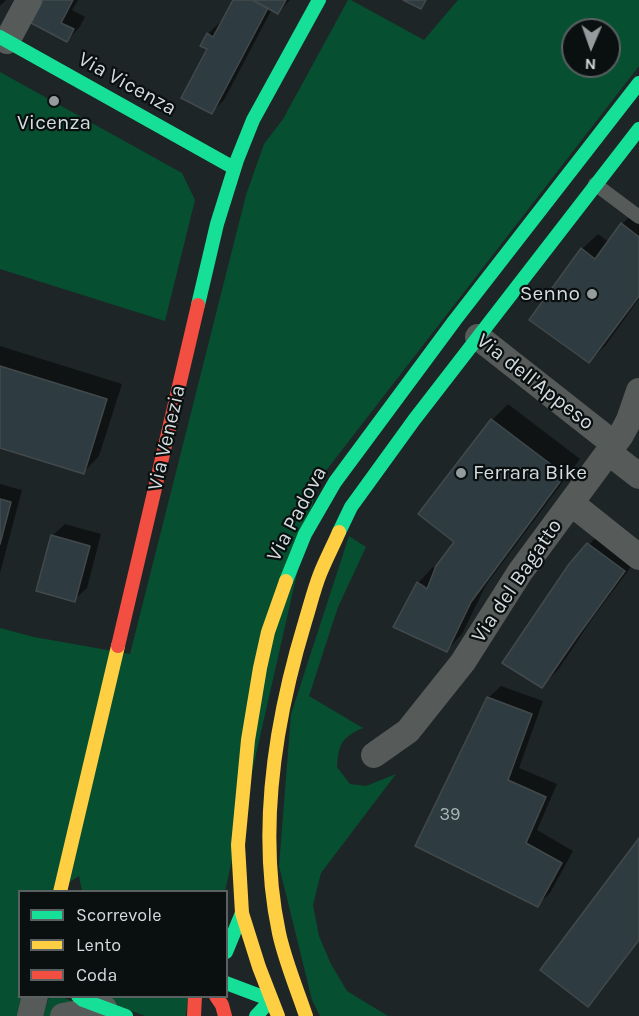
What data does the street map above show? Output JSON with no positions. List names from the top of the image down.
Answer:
{
  "streets": {
    "main road": ["Via Vicenza", "Via Venezia", "Via Padova"],
    "street": ["Via dell'Appeso", "Via del Bagatto"]
  },
  "crossings": [
    ["Via Vicenza", "Via Venezia"],
    ["Via dell'Appeso", "Via Padova"],
    ["Via dell'Appeso", "Via del Bagatto"]
  ],
  "places": ["Vicenza", "Senno", "Ferrara Bike"],
  "house_numbers": ["39"],
  "legend": ["Scorrevole", "Lento", "Coda"],
  "north": "bottom"
}
